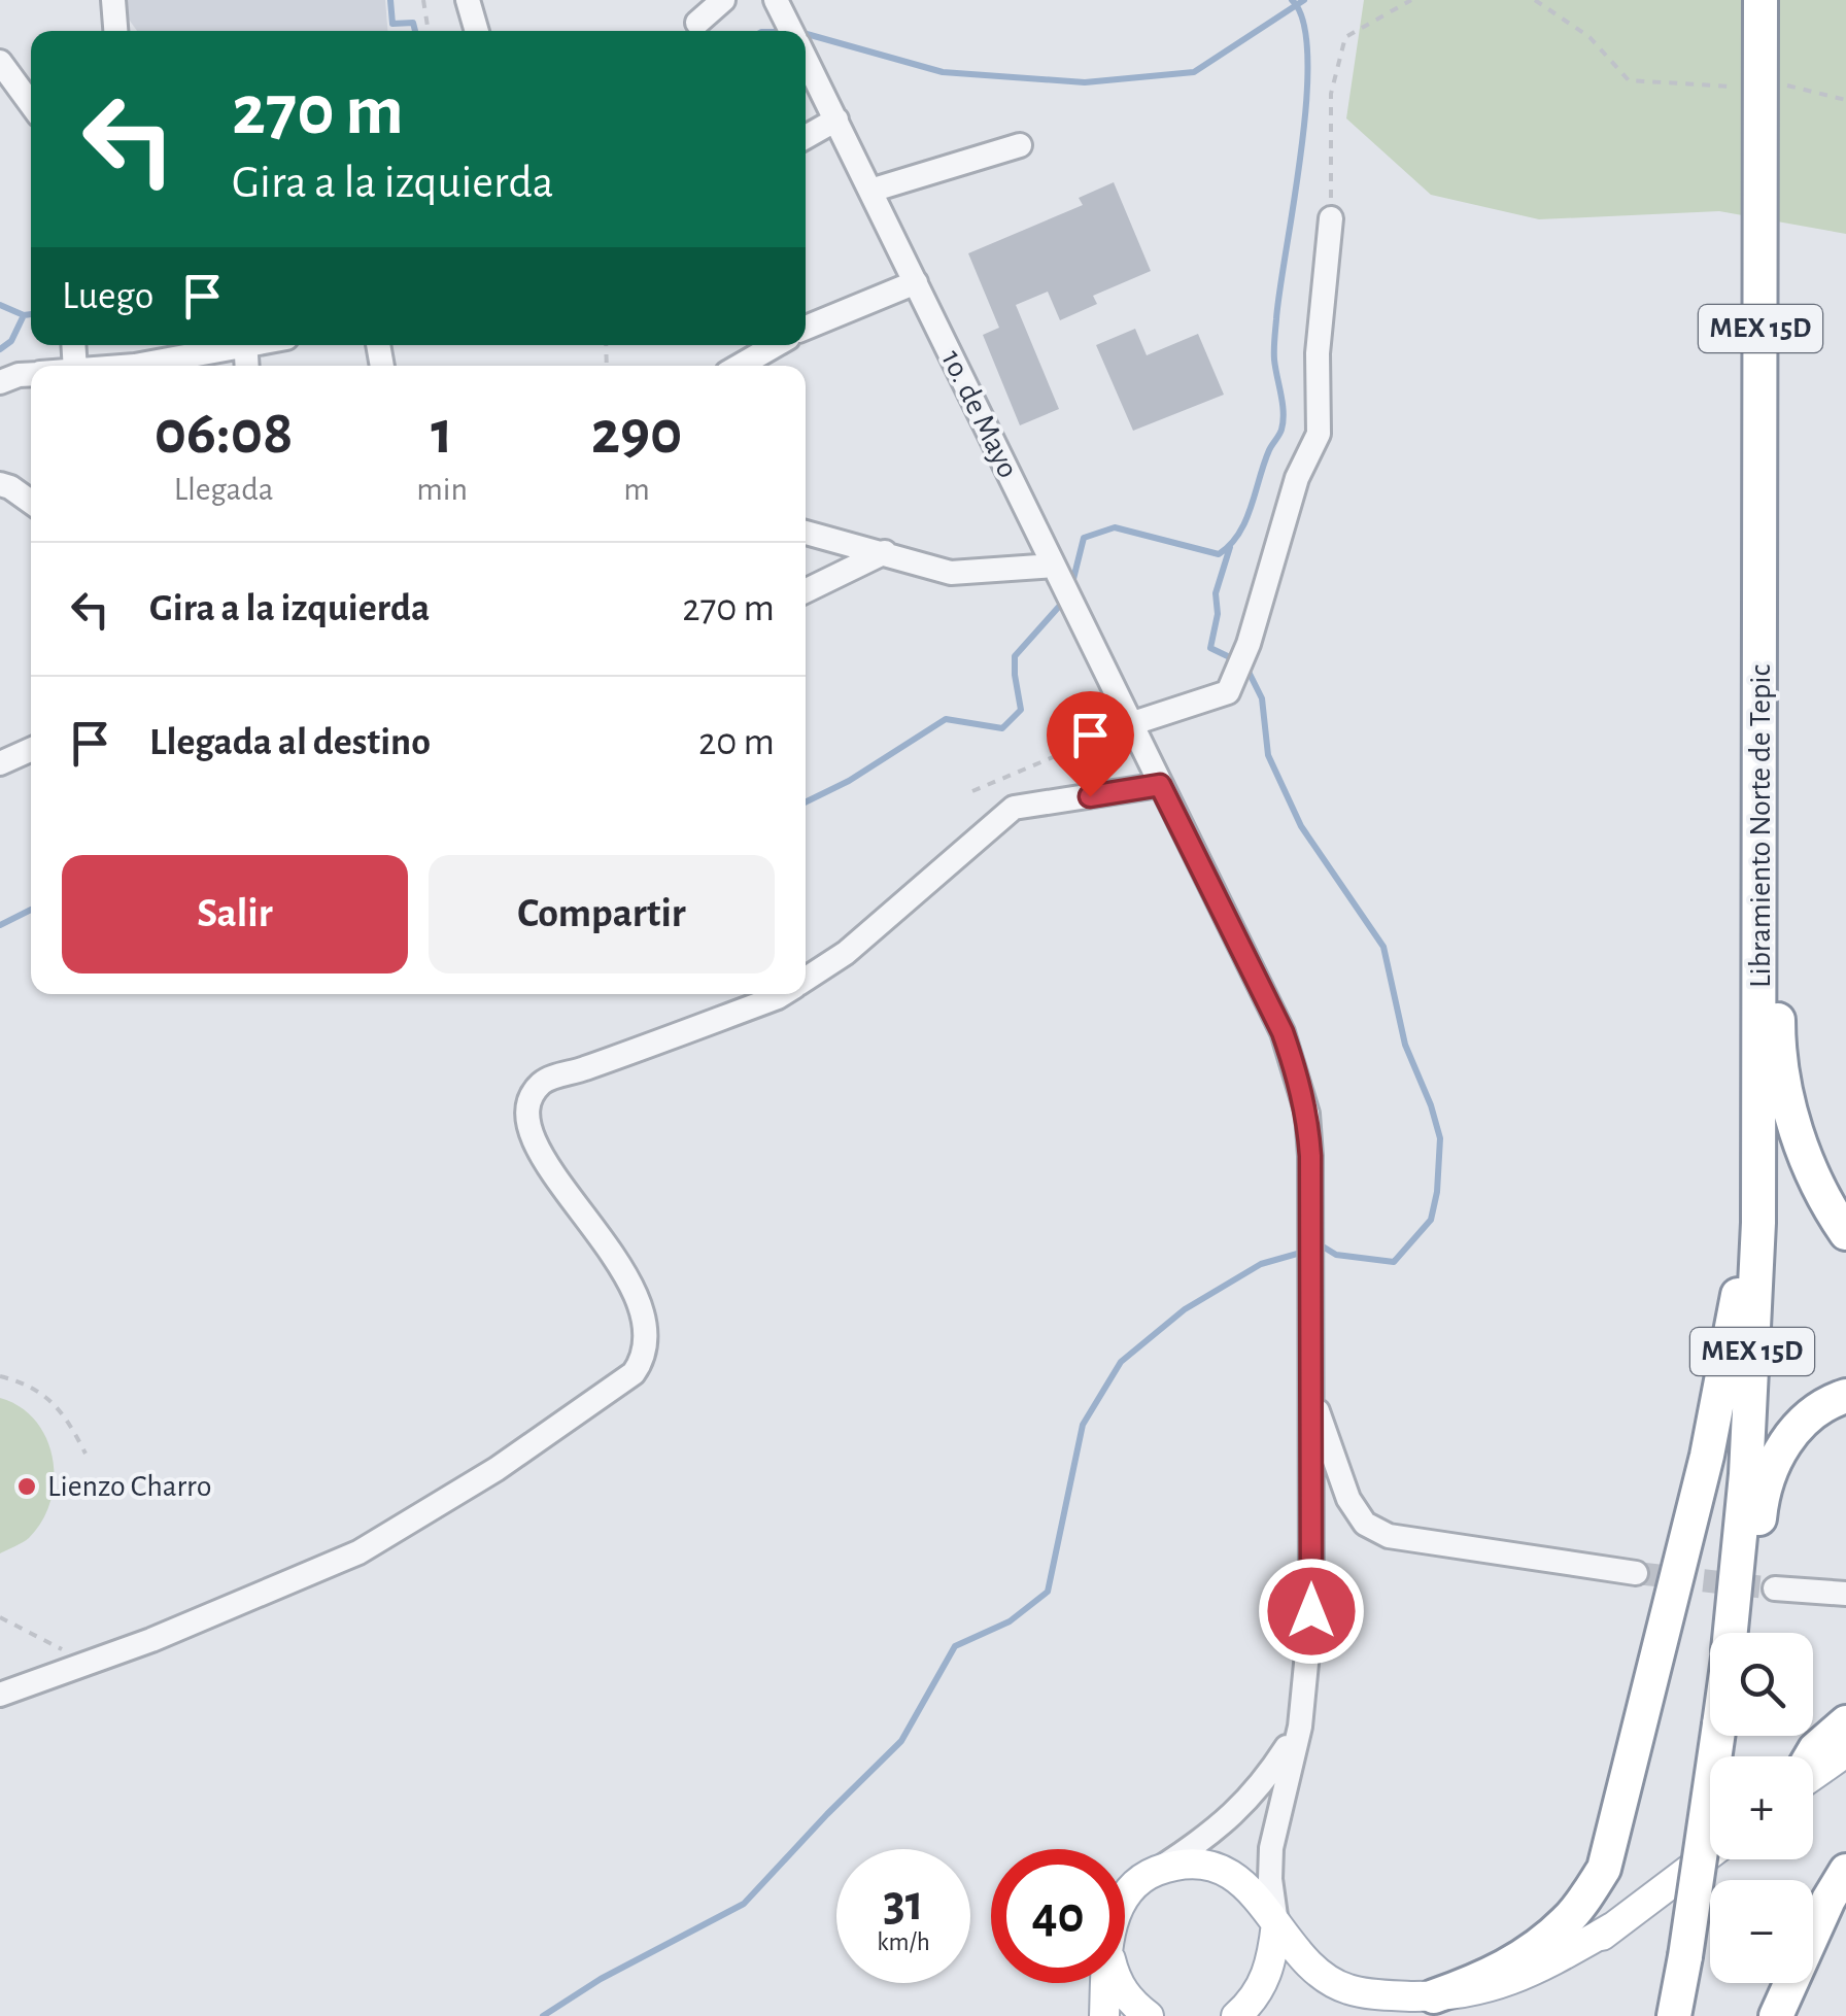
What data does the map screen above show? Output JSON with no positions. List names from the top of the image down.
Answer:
{
  "streets": {
    "highway": ["MEX 15D", "Libramiento Norte de Tepic"],
    "street": ["1o. de Mayo"]
  },
  "places": ["Lienzo Charro"],
  "page": {
    "turn": ["270 m", "Gira a la izquierda"],
    "then": "Luego",
    "eta": [
      "06:08",
      "Llegada",
      "1",
      "min",
      "290",
      "m"
    ],
    "list": [
      {
        "name": "Gira a la izquierda",
        "value": "270 m"
      },
      {
        "name": "Llegada al destino",
        "value": "20 m"
      }
    ],
    "buttons": ["Salir", "Compartir"],
    "map_buttons": ["+", "−"],
    "speed": "31 km/h",
    "limit": "40"
  }
}
